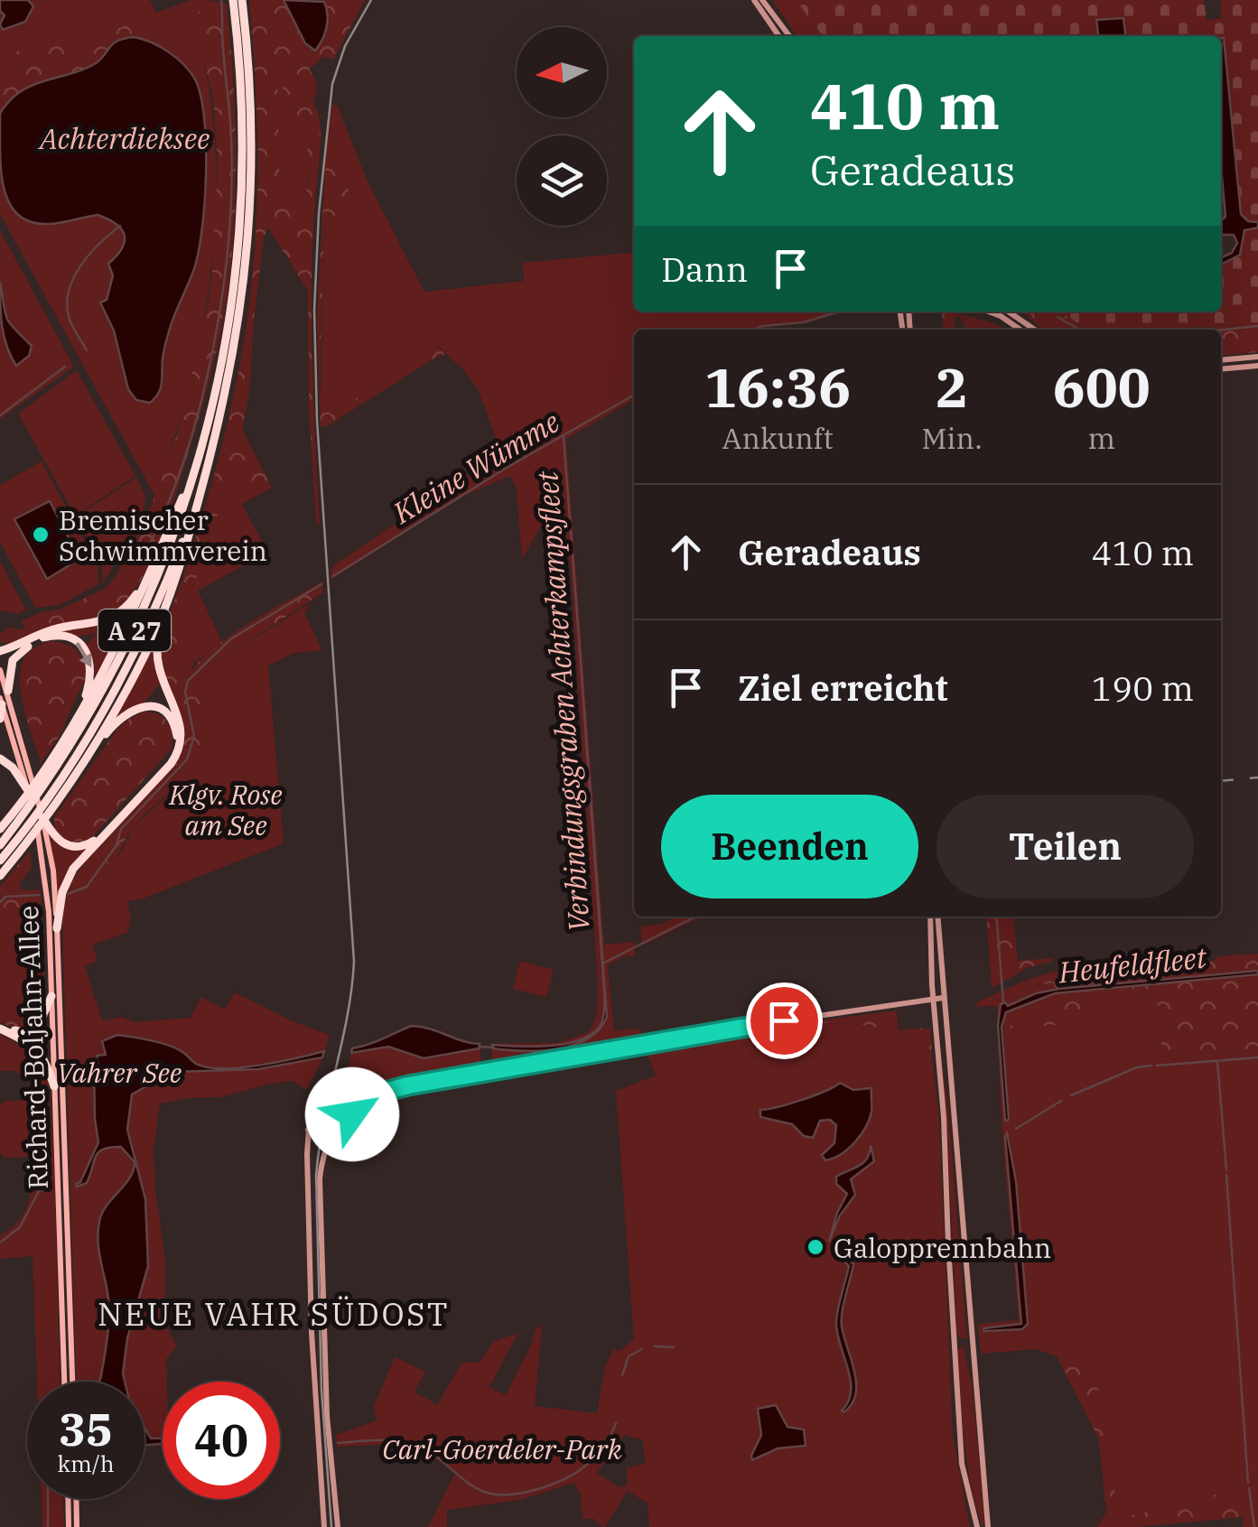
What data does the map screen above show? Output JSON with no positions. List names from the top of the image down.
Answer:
{
  "streets": {
    "highway": ["A 27"],
    "main road": ["Richard-Boljahn-Allee"]
  },
  "districts": ["NEUE VAHR SÜDOST"],
  "water": [
    "Achterdieksee",
    "Kleine Wümme",
    "Verbindungsgraben Achterkampsfleet",
    "Heufeldfleet"
  ],
  "parks": ["Klgv. Rose am See", "Vahrer See", "Carl-Goerdeler-Park"],
  "places": ["Bremischer Schwimmverein", "Galopprennbahn"],
  "north": "left",
  "page": {
    "turn": ["410 m", "Geradeaus"],
    "then": "Dann",
    "eta": [
      "16:36",
      "Ankunft",
      "2",
      "Min.",
      "600",
      "m"
    ],
    "list": [
      {
        "name": "Geradeaus",
        "value": "410 m"
      },
      {
        "name": "Ziel erreicht",
        "value": "190 m"
      }
    ],
    "buttons": ["Beenden", "Teilen"],
    "speed": "35 km/h",
    "limit": "40"
  }
}
